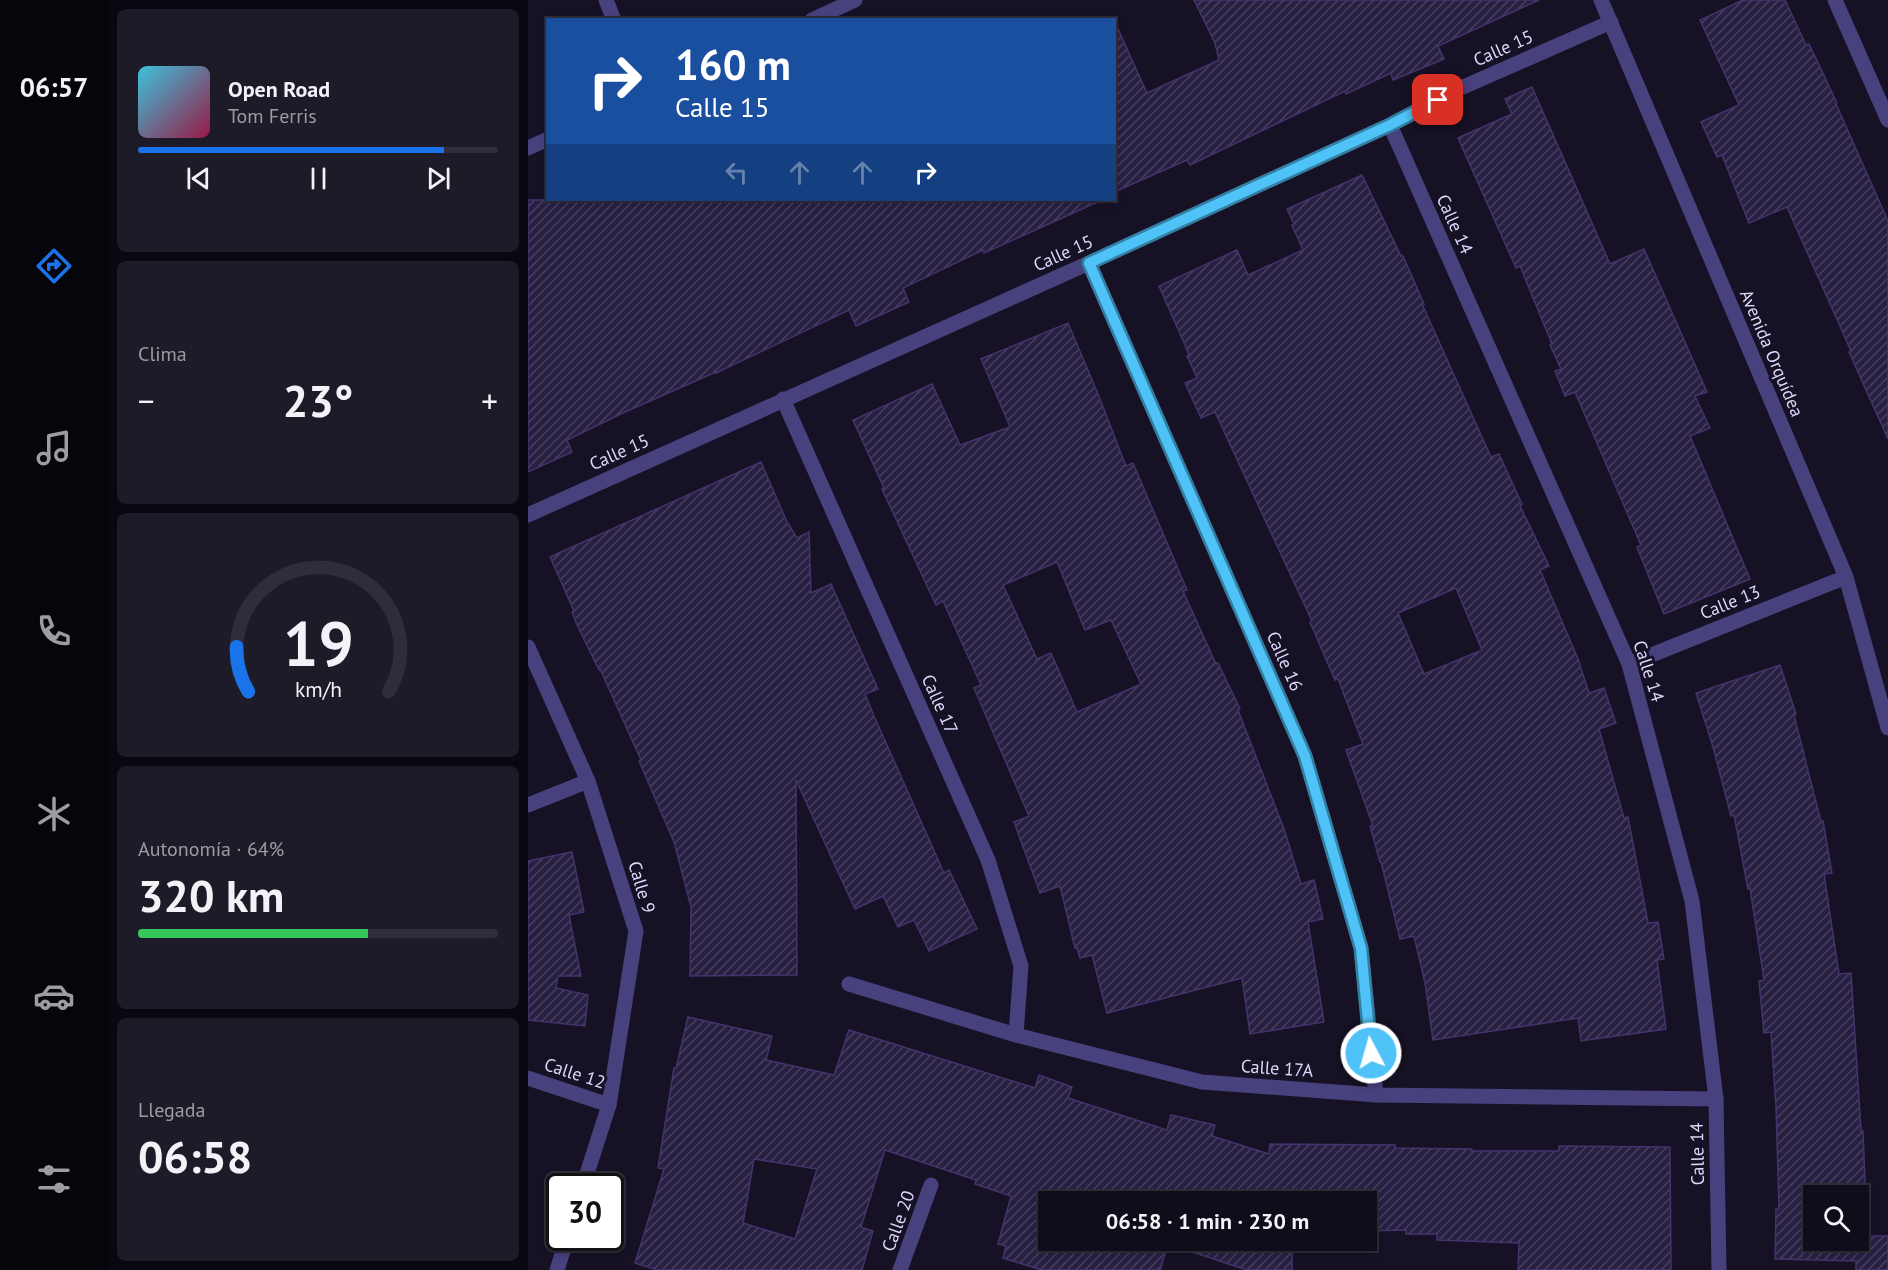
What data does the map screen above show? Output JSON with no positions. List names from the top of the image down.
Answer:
{
  "streets": {
    "street": [
      "Calle 15",
      "Calle 14",
      "Avenida Orquídea",
      "Calle 13",
      "Calle 16",
      "Calle 17",
      "Calle 9",
      "Calle 17A",
      "Calle 12",
      "Calle 20"
    ]
  },
  "crossings": [
    ["Calle 15", "Calle 14"],
    ["Calle 15", "Avenida Orquídea"],
    ["Calle 15", "Calle 16"],
    ["Calle 15", "Calle 17"],
    ["Calle 14", "Calle 13"],
    ["Calle 14", "Calle 17A"],
    ["Avenida Orquídea", "Calle 13"],
    ["Calle 16", "Calle 17A"],
    ["Calle 17", "Calle 17A"],
    ["Calle 9", "Calle 12"]
  ],
  "page": {
    "tabs": "06:57",
    "turn": ["160 m", "Calle 15"],
    "song": ["Open Road", "Tom Ferris"],
    "tile": [
      "Clima",
      ["Autonomía · 64%", "320 km"],
      ["Llegada", "06:58"]
    ],
    "heat": ["−", "23°", "+"],
    "limit": "30",
    "trip": "06:58 · 1 min · 230 m",
    "gauge": ["19", "km/h"]
  }
}
